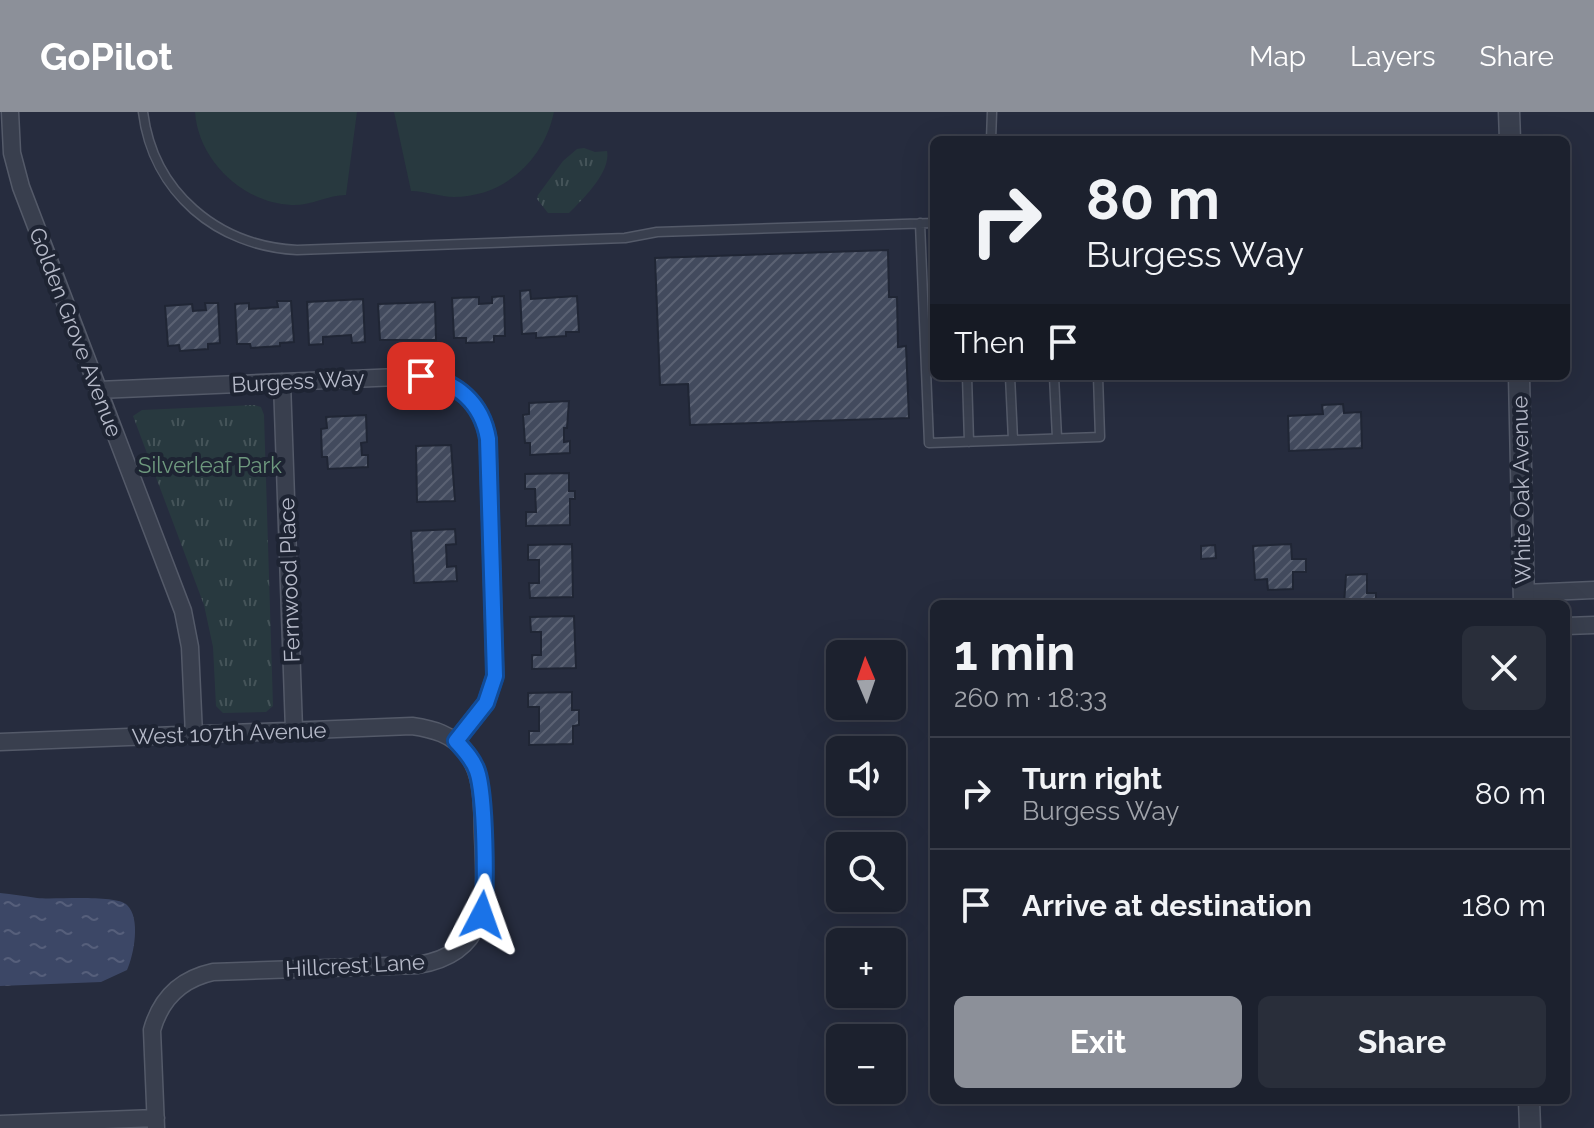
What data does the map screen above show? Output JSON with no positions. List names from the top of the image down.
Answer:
{
  "streets": {
    "street": [
      "Golden Grove Avenue",
      "Burgess Way",
      "White Oak Avenue",
      "Fernwood Place",
      "West 107th Avenue",
      "Hillcrest Lane"
    ]
  },
  "crossings": [
    ["Golden Grove Avenue", "Burgess Way"],
    ["Golden Grove Avenue", "West 107th Avenue"],
    ["Burgess Way", "Fernwood Place"],
    ["Burgess Way", "West 107th Avenue"],
    ["Burgess Way", "Hillcrest Lane"],
    ["Fernwood Place", "West 107th Avenue"],
    ["West 107th Avenue", "Hillcrest Lane"]
  ],
  "parks": ["Silverleaf Park"],
  "north": "top",
  "page": {
    "header": "GoPilot",
    "nav": ["Map", "Layers", "Share"],
    "turn": ["80 m", "Burgess Way"],
    "then": "Then",
    "heading": ["1 min", "260 m · 18:33"],
    "map_buttons": ["+", "−"],
    "list": [
      {
        "name": "Turn right",
        "note": "Burgess Way",
        "value": "80 m"
      },
      {
        "name": "Arrive at destination",
        "value": "180 m"
      }
    ],
    "buttons": ["Exit", "Share"]
  }
}
